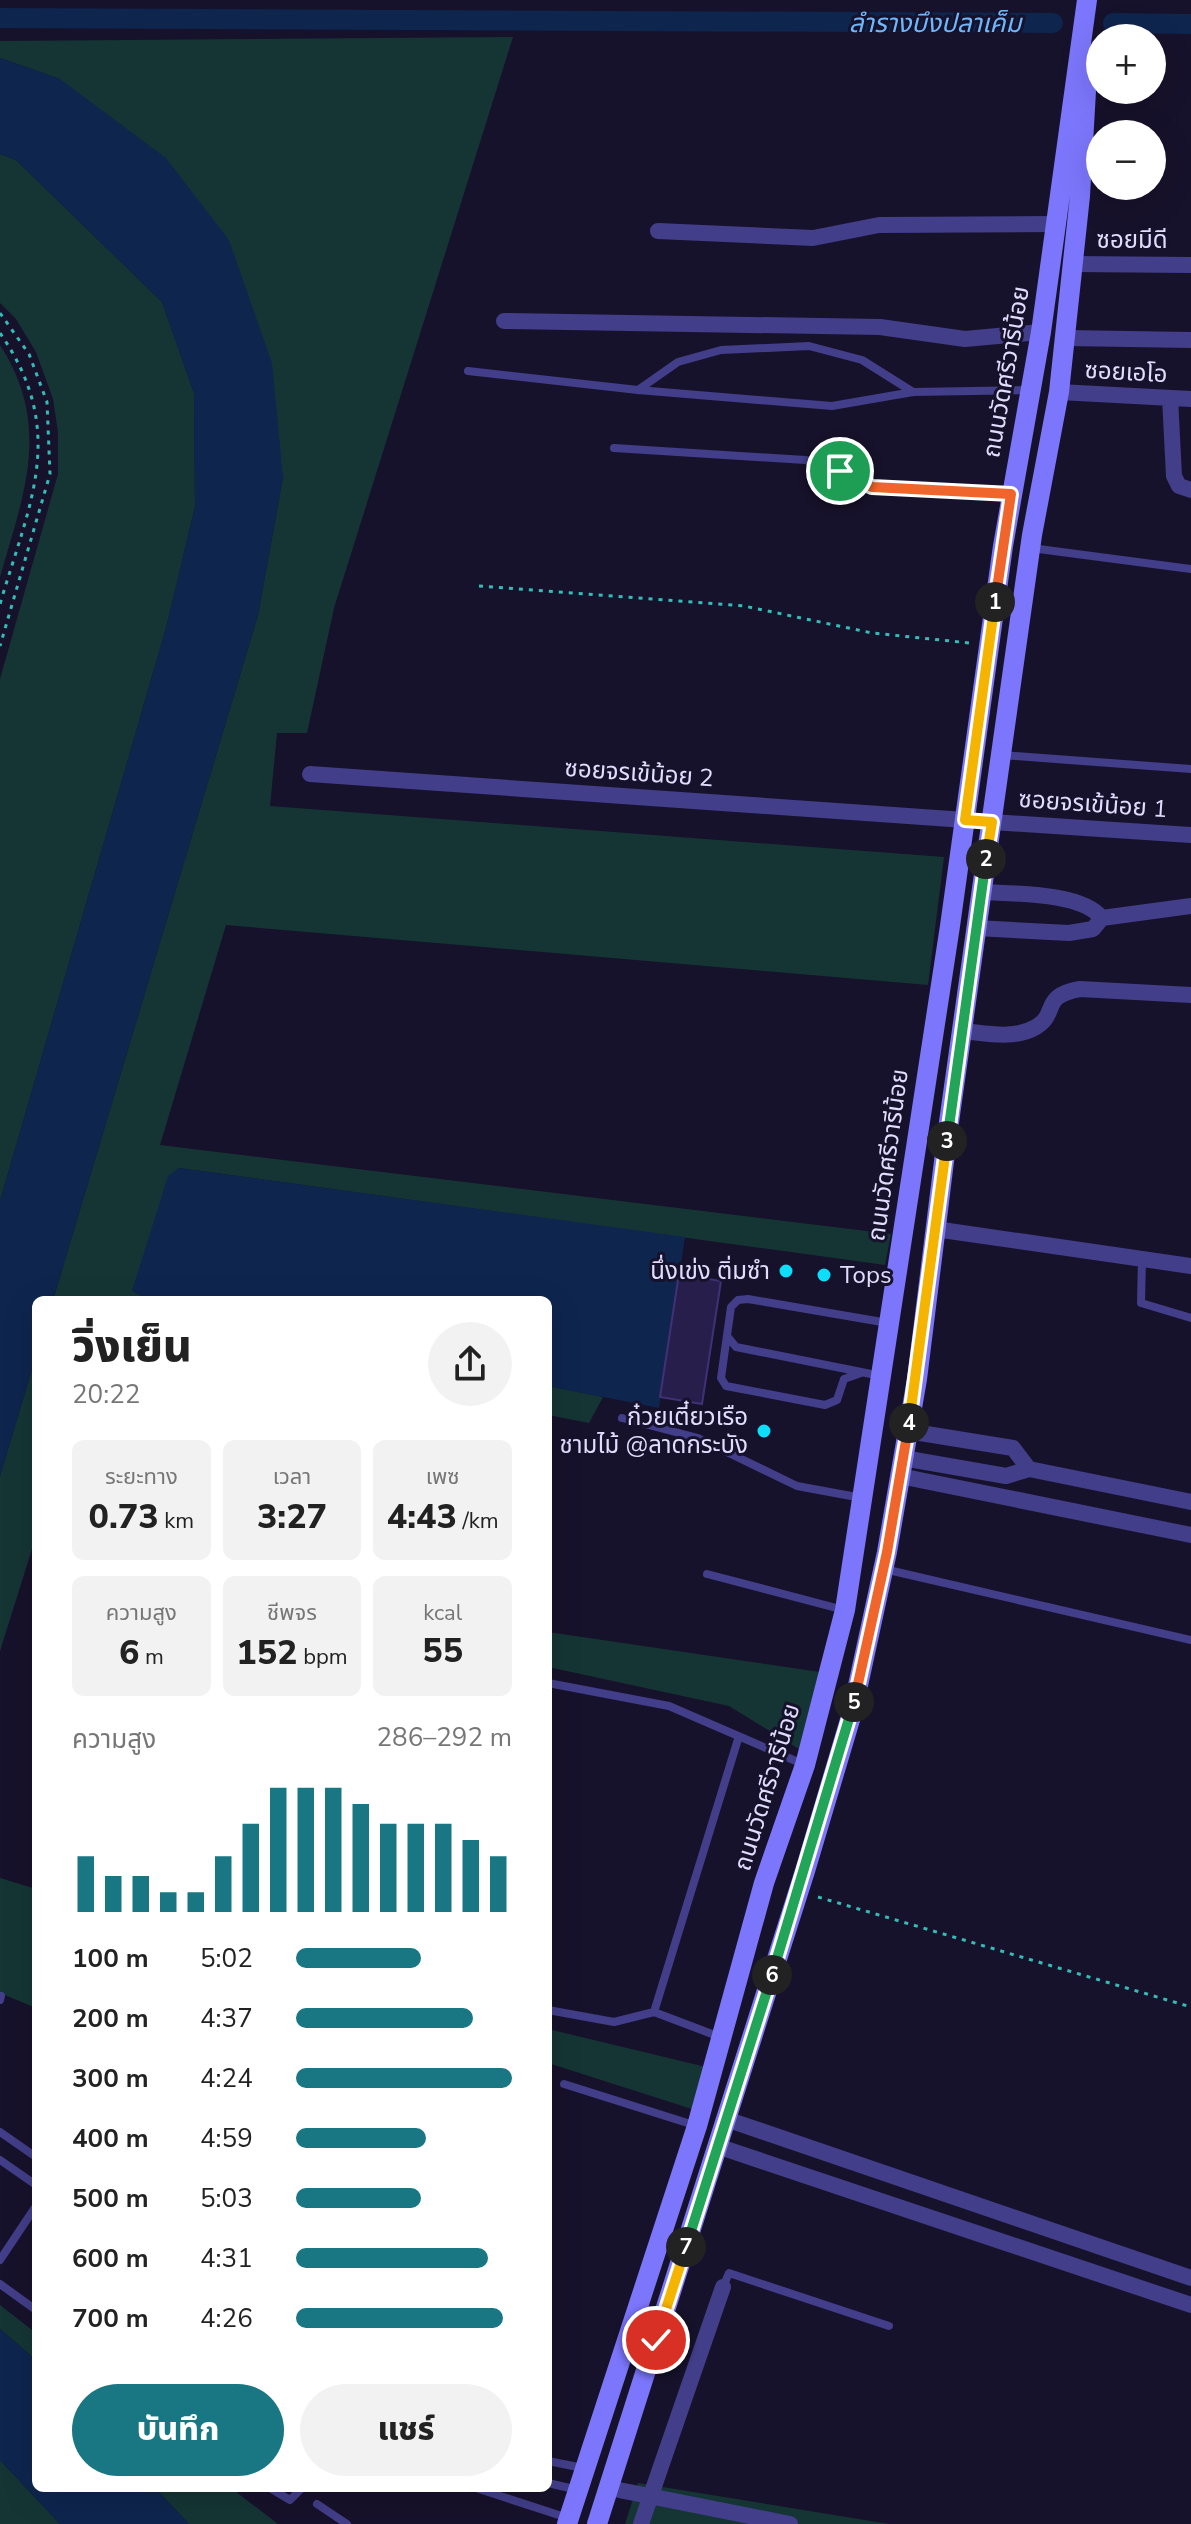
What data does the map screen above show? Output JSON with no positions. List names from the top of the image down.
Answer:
{
  "streets": {
    "main road": ["ถนนวัดศรีวารีน้อย"],
    "street": [
      "ซอยมีดี",
      "ซอยเอโอ",
      "ซอยจรเข้น้อย 2",
      "ซอยจรเข้น้อย 1"
    ]
  },
  "crossings": [
    ["ซอยมีดี", "ถนนวัดศรีวารีน้อย"],
    ["ถนนวัดศรีวารีน้อย", "ซอยเอโอ"],
    ["ถนนวัดศรีวารีน้อย", "ซอยจรเข้น้อย 2"],
    ["ถนนวัดศรีวารีน้อย", "ซอยจรเข้น้อย 1"]
  ],
  "water": ["ลำรางบึงปลาเค็ม"],
  "places": ["นึ่งเข่ง ติ่มซำ", "Tops", "ก๋วยเตี๋ยวเรือ ชามไม้ @ลาดกระบัง"],
  "page": {
    "map_buttons": ["+", "−"],
    "pins": [
      "1",
      "2",
      "3",
      "4",
      "5",
      "6",
      "7"
    ],
    "heading": ["วิ่งเย็น", "20:22"],
    "stats": [
      ["ระยะทาง", "0.73 km"],
      ["เวลา", "3:27"],
      ["เพซ", "4:43 /km"],
      ["ความสูง", "6 m"],
      ["ชีพจร", "152 bpm"],
      ["kcal", "55"]
    ],
    "chart": ["ความสูง", "286–292 m"],
    "list": [
      {
        "name": "100 m",
        "note": "5:02"
      },
      {
        "name": "200 m",
        "note": "4:37"
      },
      {
        "name": "300 m",
        "note": "4:24"
      },
      {
        "name": "400 m",
        "note": "4:59"
      },
      {
        "name": "500 m",
        "note": "5:03"
      },
      {
        "name": "600 m",
        "note": "4:31"
      },
      {
        "name": "700 m",
        "note": "4:26"
      }
    ],
    "buttons": ["บันทึก", "แชร์"]
  }
}
